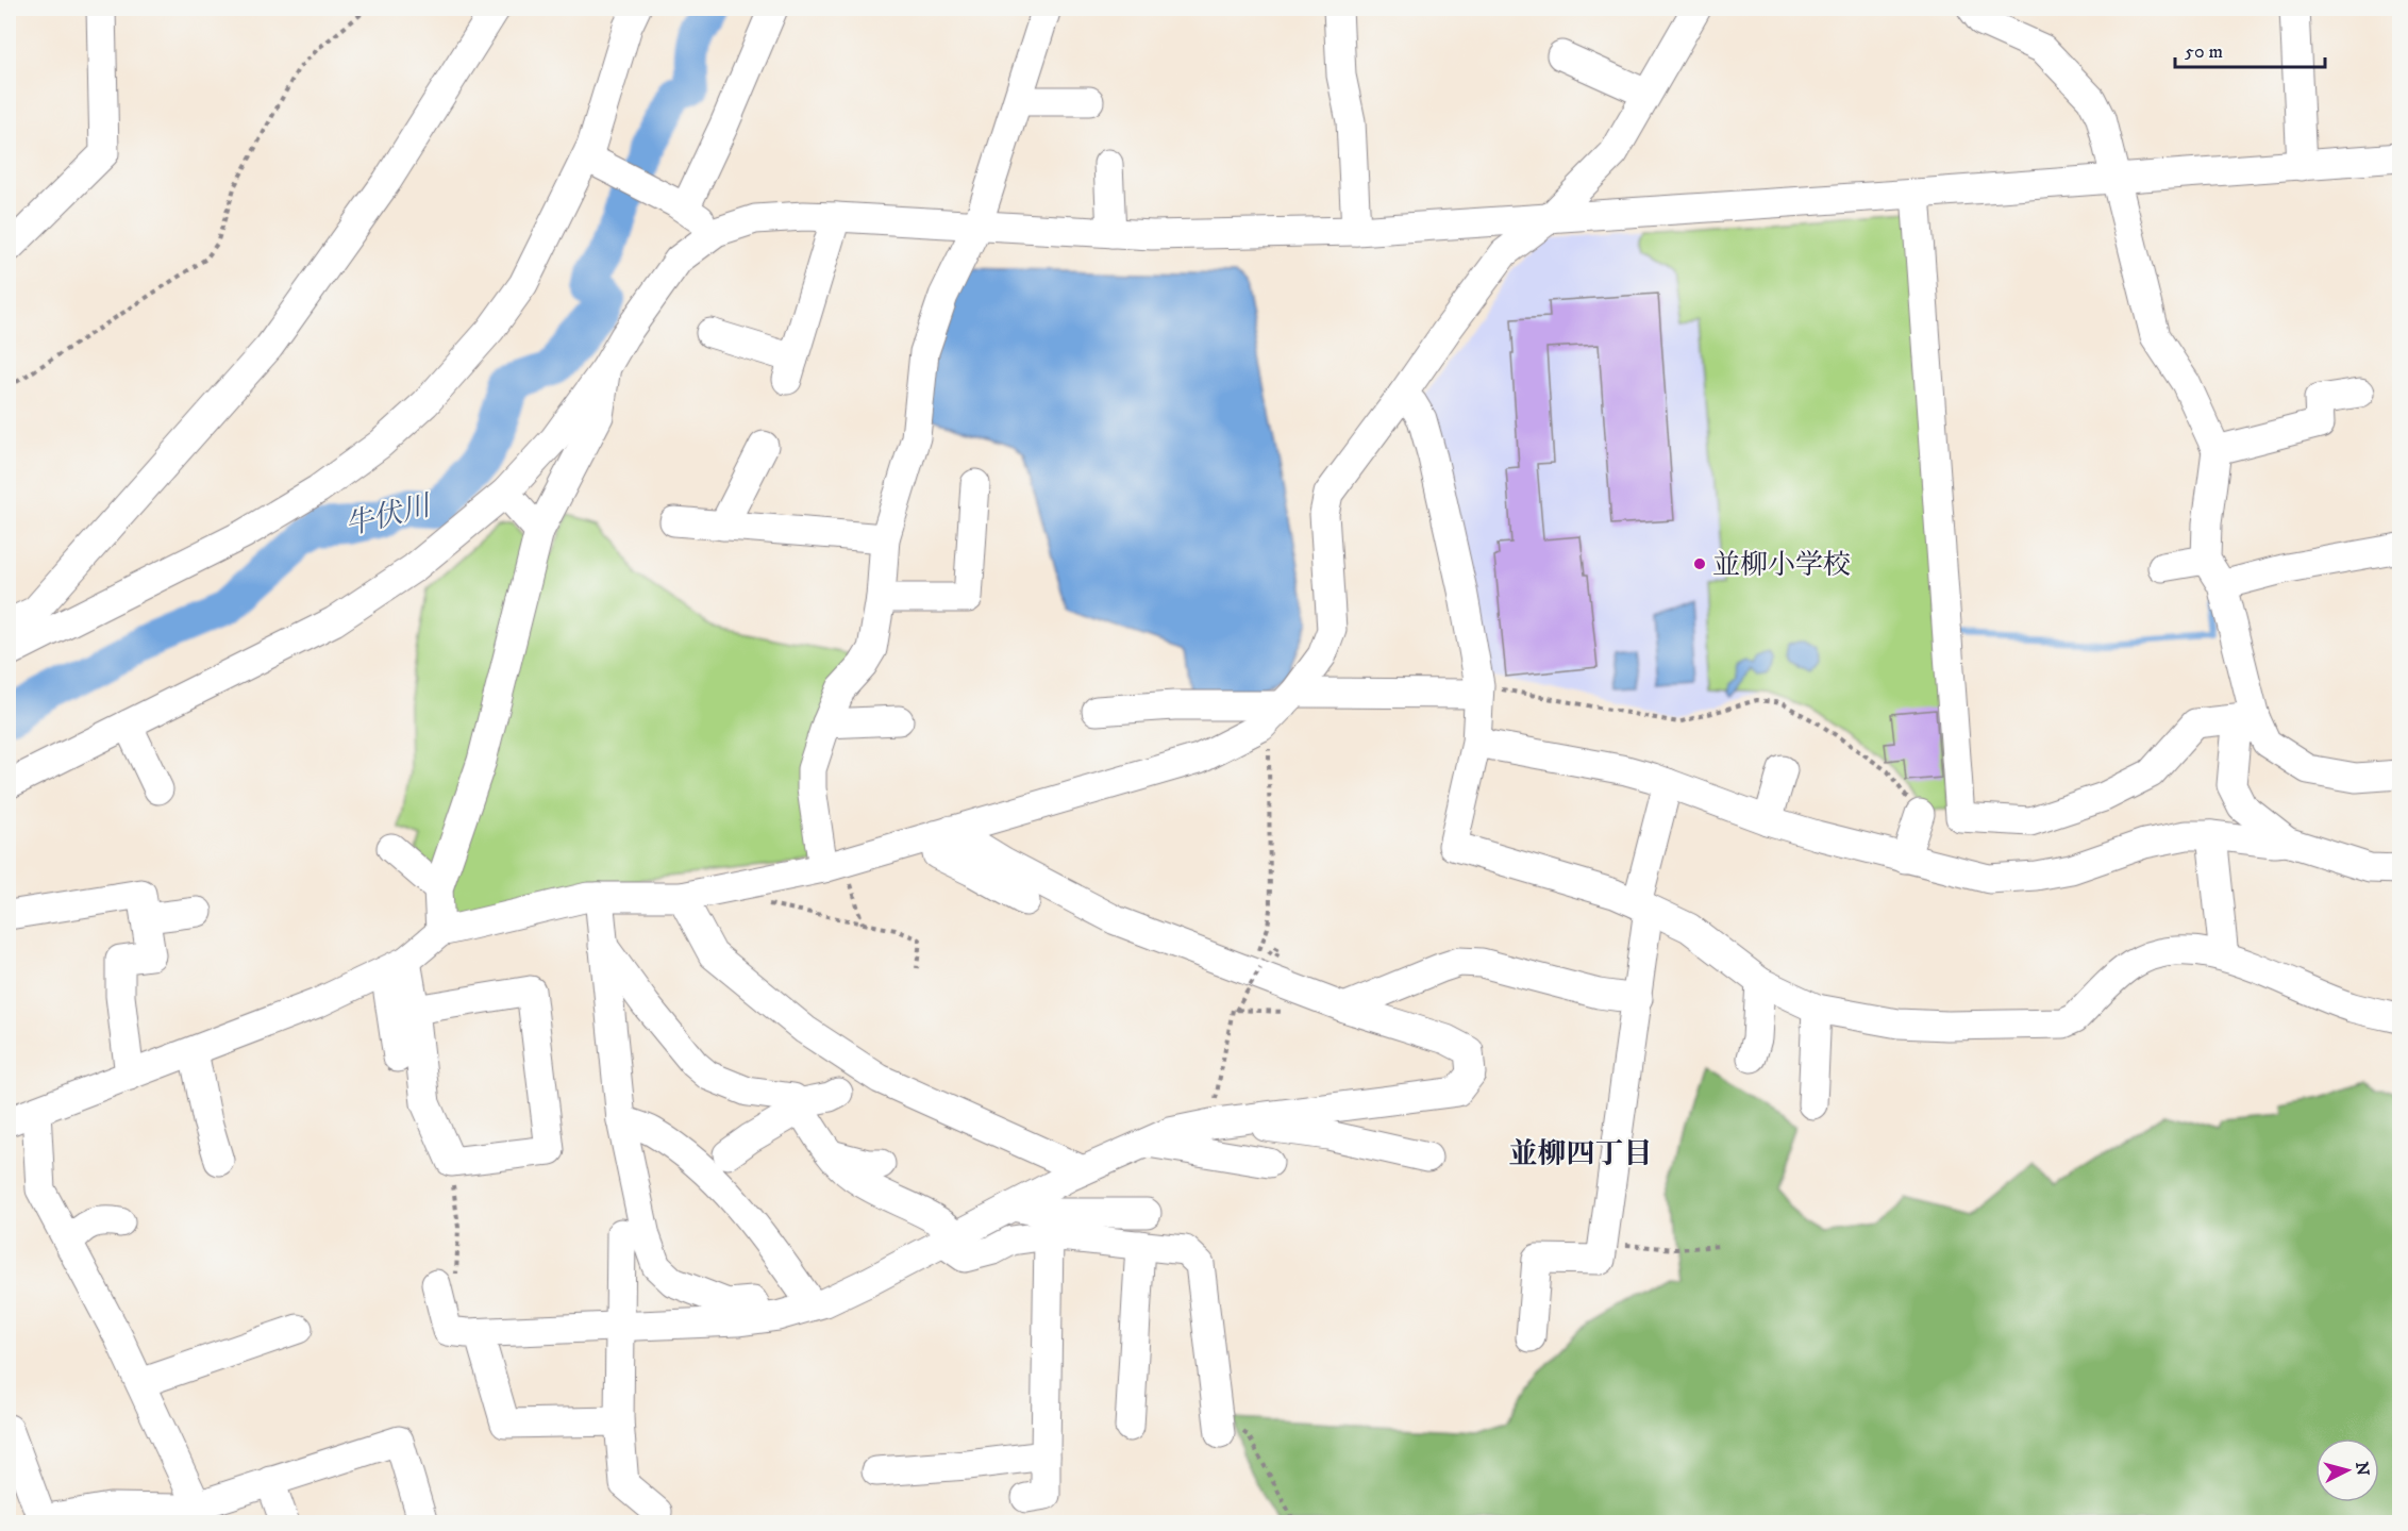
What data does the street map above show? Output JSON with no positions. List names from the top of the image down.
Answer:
{
  "districts": ["並柳四丁目"],
  "water": ["牛伏川"],
  "places": ["並柳小学校"],
  "scale_bar": "50 m",
  "north": "right"
}
